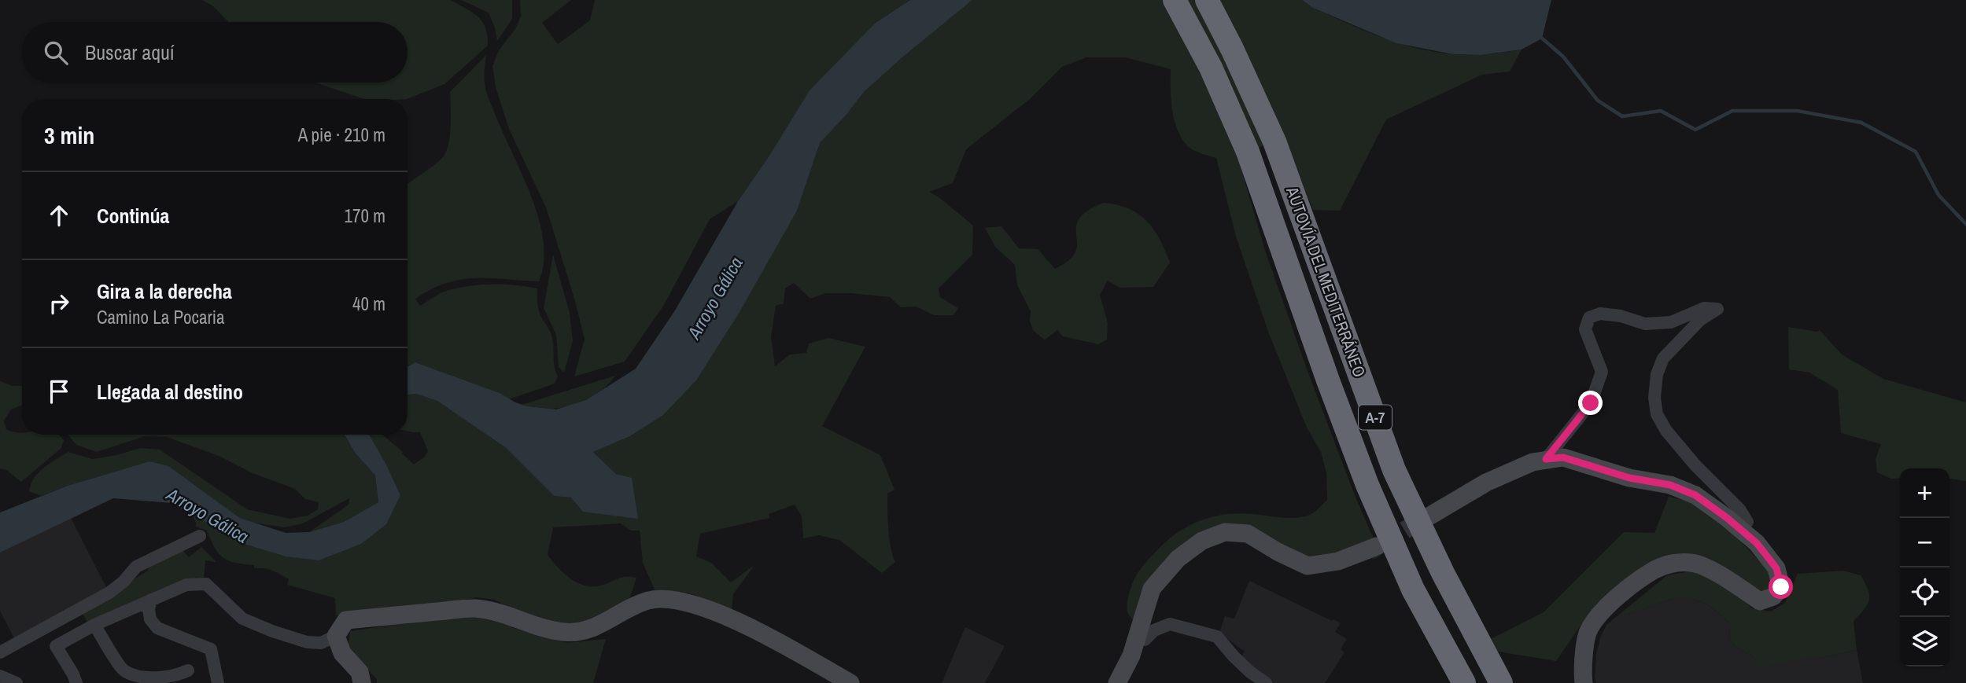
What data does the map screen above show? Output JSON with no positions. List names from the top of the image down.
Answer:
{
  "streets": {
    "highway": ["AUTOVÍA DEL MEDITERRÁNEO", "A-7"]
  },
  "water": ["Arroyo Gálica"],
  "page": {
    "search": "Buscar aquí",
    "heading": ["3 min", "A pie · 210 m"],
    "list": [
      ["Continúa", "170 m"],
      ["Gira a la derecha", "Camino La Pocaria", "40 m"],
      "Llegada al destino"
    ],
    "map_buttons": ["+", "−"]
  }
}
